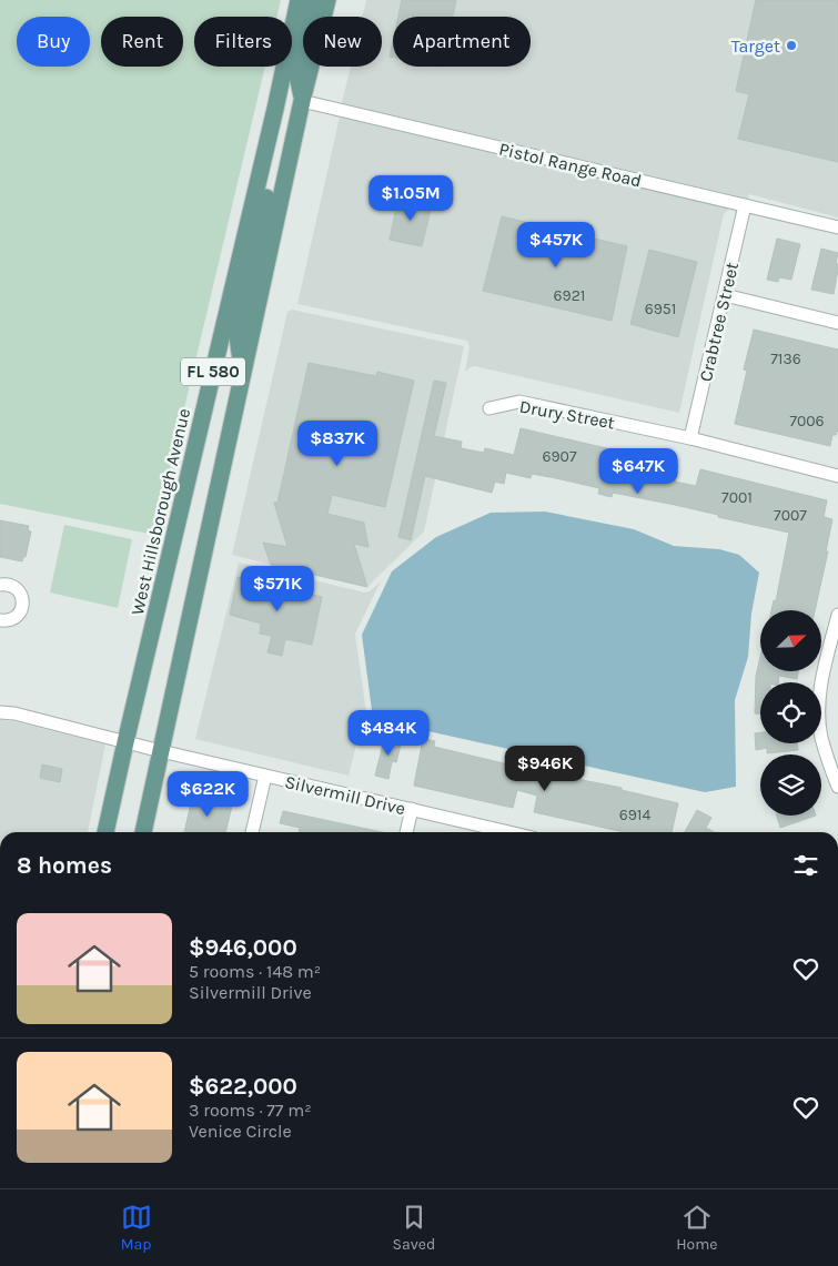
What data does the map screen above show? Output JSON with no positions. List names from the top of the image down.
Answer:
{
  "streets": {
    "main road": ["FL 580", "West Hillsborough Avenue"],
    "street": [
      "Pistol Range Road",
      "Crabtree Street",
      "Drury Street",
      "Silvermill Drive"
    ]
  },
  "crossings": [
    ["Pistol Range Road", "Crabtree Street"],
    ["Pistol Range Road", "FL 580"],
    ["Crabtree Street", "Drury Street"],
    ["FL 580", "Silvermill Drive"],
    ["West Hillsborough Avenue", "Silvermill Drive"]
  ],
  "places": ["Target"],
  "house_numbers": [
    "6921",
    "6951",
    "7136",
    "7006",
    "6907",
    "7001",
    "7007",
    "6914"
  ],
  "north": "top right",
  "page": {
    "chip": [
      "Buy",
      "Rent",
      "Filters",
      "New",
      "Apartment"
    ],
    "price": [
      "$1.05M",
      "$457K",
      "$837K",
      "$647K",
      "$571K",
      "$484K",
      "$946K",
      "$622K"
    ],
    "heading": "8 homes",
    "list": [
      {
        "name": "$946,000",
        "note": "5 rooms · 148 m² · Silvermill Drive"
      },
      {
        "name": "$622,000",
        "note": "3 rooms · 77 m² · Venice Circle"
      }
    ],
    "tabs": ["Map", "Saved", "Home"]
  }
}
